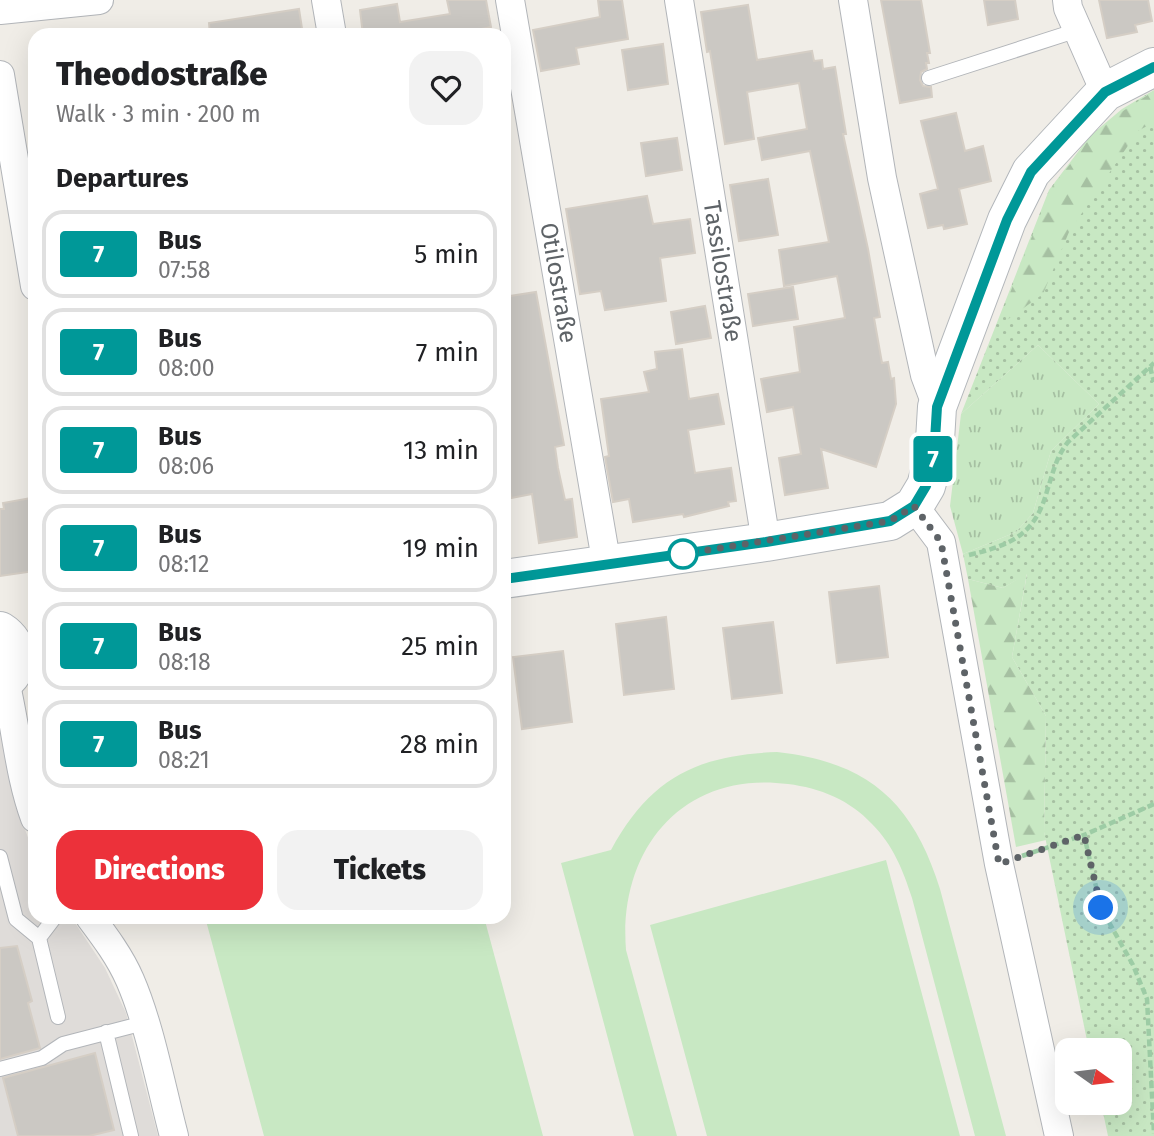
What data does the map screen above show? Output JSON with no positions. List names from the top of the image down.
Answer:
{
  "streets": {
    "street": ["Tassilostraße", "Otilostraße"]
  },
  "lines": ["bus line 7"],
  "north": "right",
  "page": {
    "on_map": "7",
    "heading": [
      ["Theodostraße", "Walk · 3 min · 200 m"],
      "Departures"
    ],
    "list": [
      {
        "mark": "7",
        "name": "Bus",
        "note": "07:58",
        "value": "5 min"
      },
      {
        "mark": "7",
        "name": "Bus",
        "note": "08:00",
        "value": "7 min"
      },
      {
        "mark": "7",
        "name": "Bus",
        "note": "08:06",
        "value": "13 min"
      },
      {
        "mark": "7",
        "name": "Bus",
        "note": "08:12",
        "value": "19 min"
      },
      {
        "mark": "7",
        "name": "Bus",
        "note": "08:18",
        "value": "25 min"
      },
      {
        "mark": "7",
        "name": "Bus",
        "note": "08:21",
        "value": "28 min"
      }
    ],
    "buttons": ["Directions", "Tickets"]
  }
}
